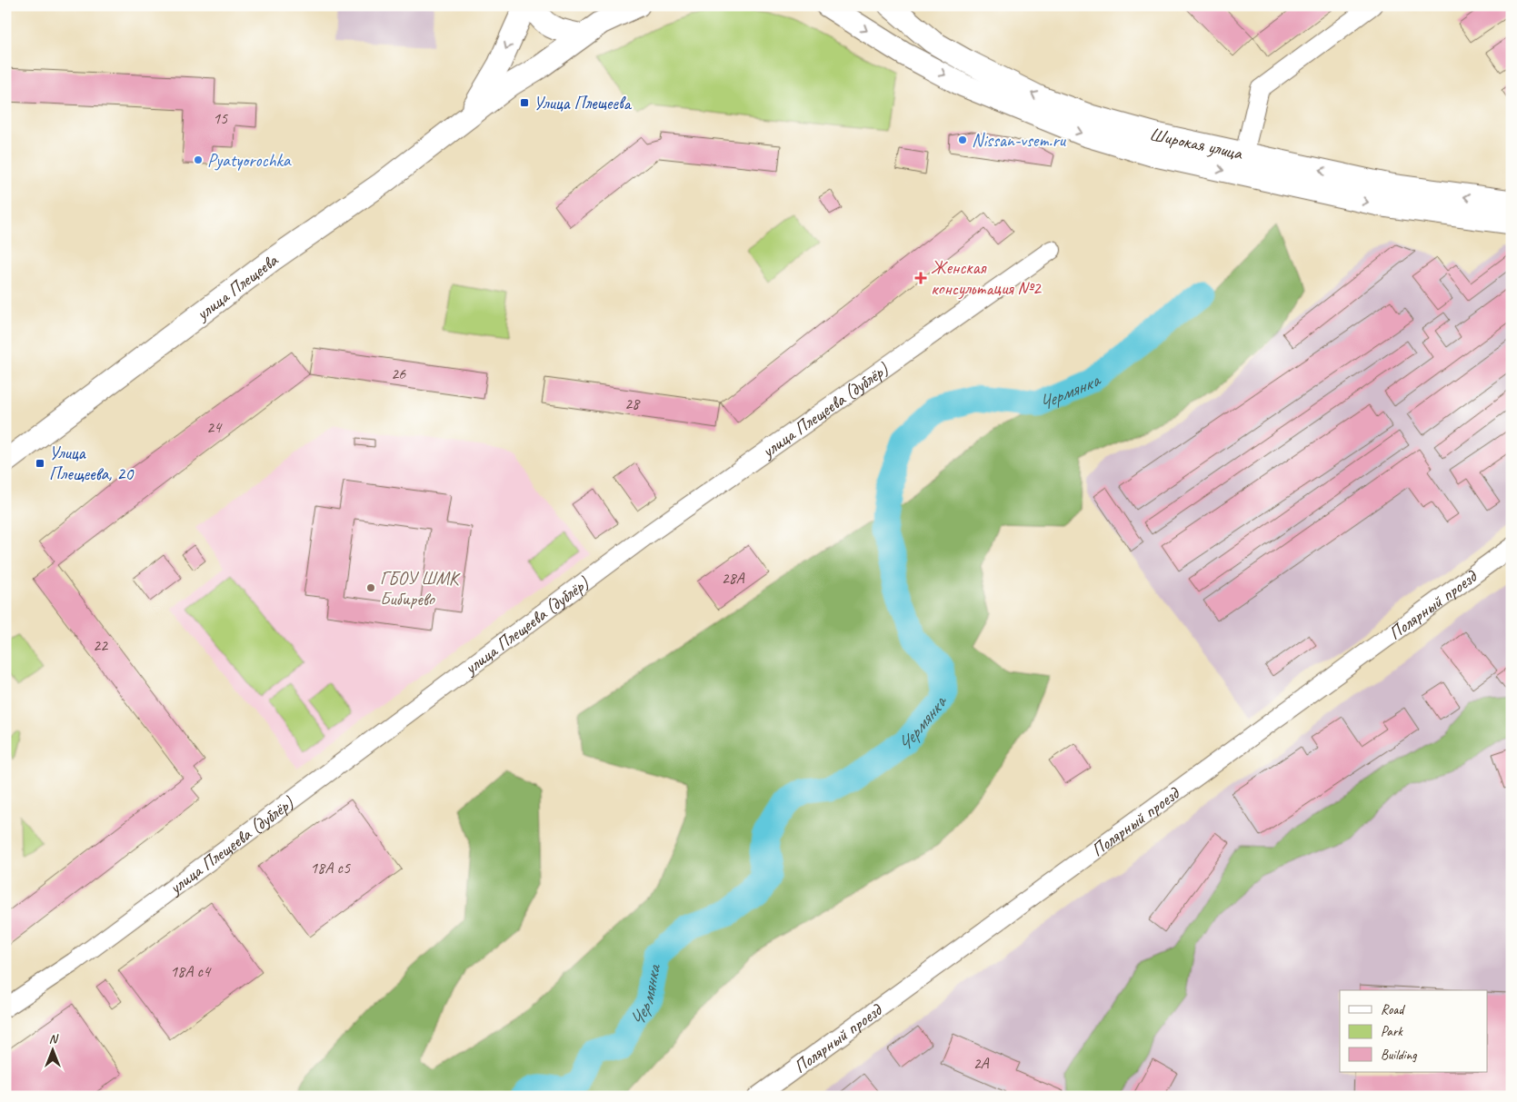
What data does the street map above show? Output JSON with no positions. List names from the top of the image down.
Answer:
{
  "streets": {
    "main road": ["Широкая улица", "улица Плещеева"],
    "street": ["улица Плещеева (дублёр)", "Полярный проезд"]
  },
  "water": ["Чермянка"],
  "places": {
    "transit": ["Улица Плещеева", "Улица Плещеева, 20"],
    "other": ["Nissan-vsem.ru", "Pyatyorochka", "ГБОУ ШМК Бибирево"],
    "health": ["Женская консультация №2"]
  },
  "house_numbers": [
    "15",
    "26",
    "28",
    "24",
    "28А",
    "22",
    "18А с5",
    "18А с4",
    "2А"
  ],
  "legend": ["Road", "Park", "Building"],
  "north": "top"
}
